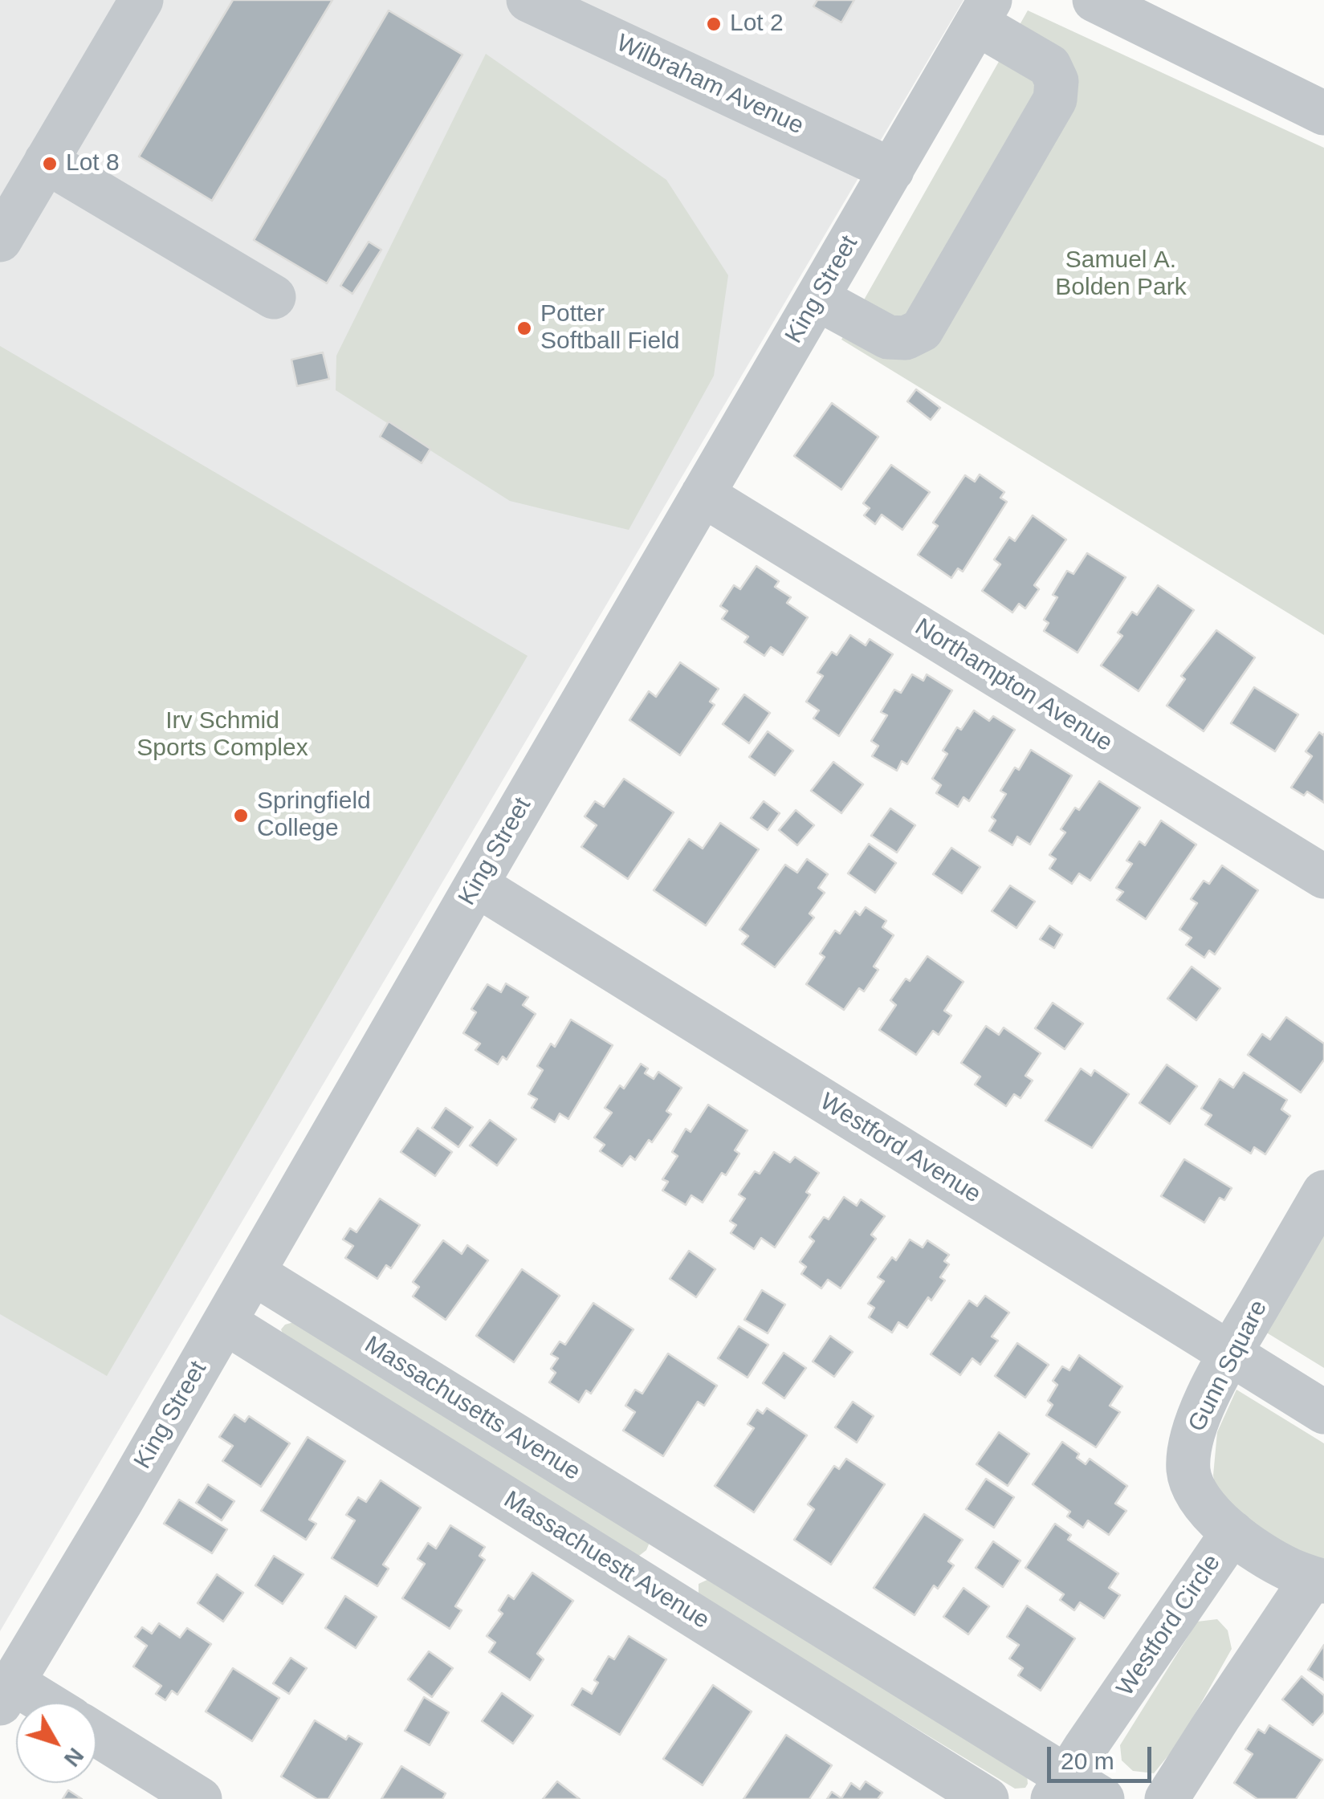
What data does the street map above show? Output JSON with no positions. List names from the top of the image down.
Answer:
{
  "streets": {
    "street": [
      "Wilbraham Avenue",
      "King Street",
      "Northampton Avenue",
      "Westford Avenue",
      "Gunn Square",
      "Massachusetts Avenue",
      "Massachuestt Avenue",
      "Westford Circle"
    ]
  },
  "crossings": [
    ["Wilbraham Avenue", "King Street"],
    ["King Street", "Northampton Avenue"],
    ["King Street", "Westford Avenue"],
    ["King Street", "Massachusetts Avenue"],
    ["King Street", "Massachuestt Avenue"],
    ["Westford Avenue", "Gunn Square"],
    ["Gunn Square", "Westford Circle"],
    ["Massachusetts Avenue", "Westford Circle"]
  ],
  "parks": ["Samuel A. Bolden Park", "Irv Schmid Sports Complex"],
  "places": [
    "Lot 2",
    "Lot 8",
    "Potter Softball Field",
    "Springfield College"
  ],
  "scale_bar": "20 m",
  "north": "bottom right"
}
